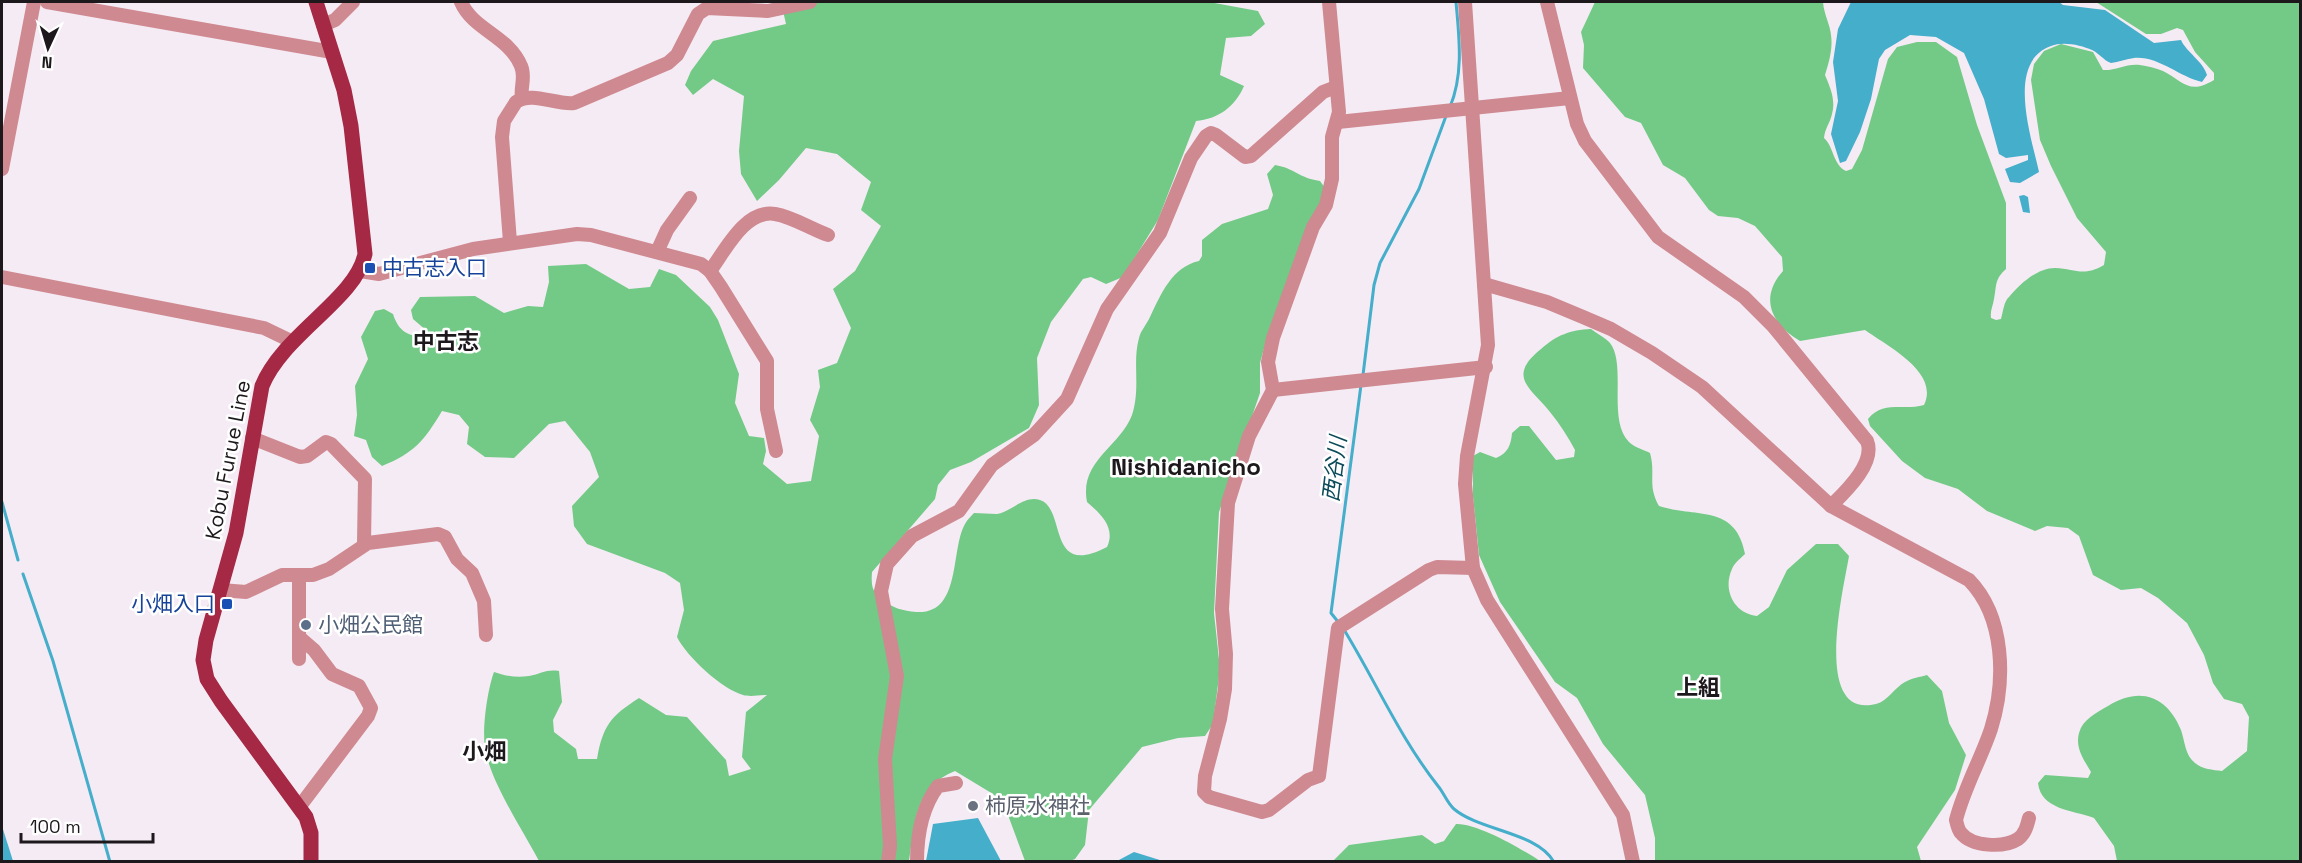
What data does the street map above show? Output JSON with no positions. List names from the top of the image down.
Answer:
{
  "streets": {
    "main road": ["Kobu Furue Line"]
  },
  "districts": [
    "中古志",
    "Nishidanicho",
    "上組",
    "小畑"
  ],
  "water": ["西谷川"],
  "places": {
    "transit": ["中古志入口", "小畑入口"],
    "other": ["小畑公民館", "柿原水神社"]
  },
  "scale_bar": "100 m",
  "north": "bottom"
}
